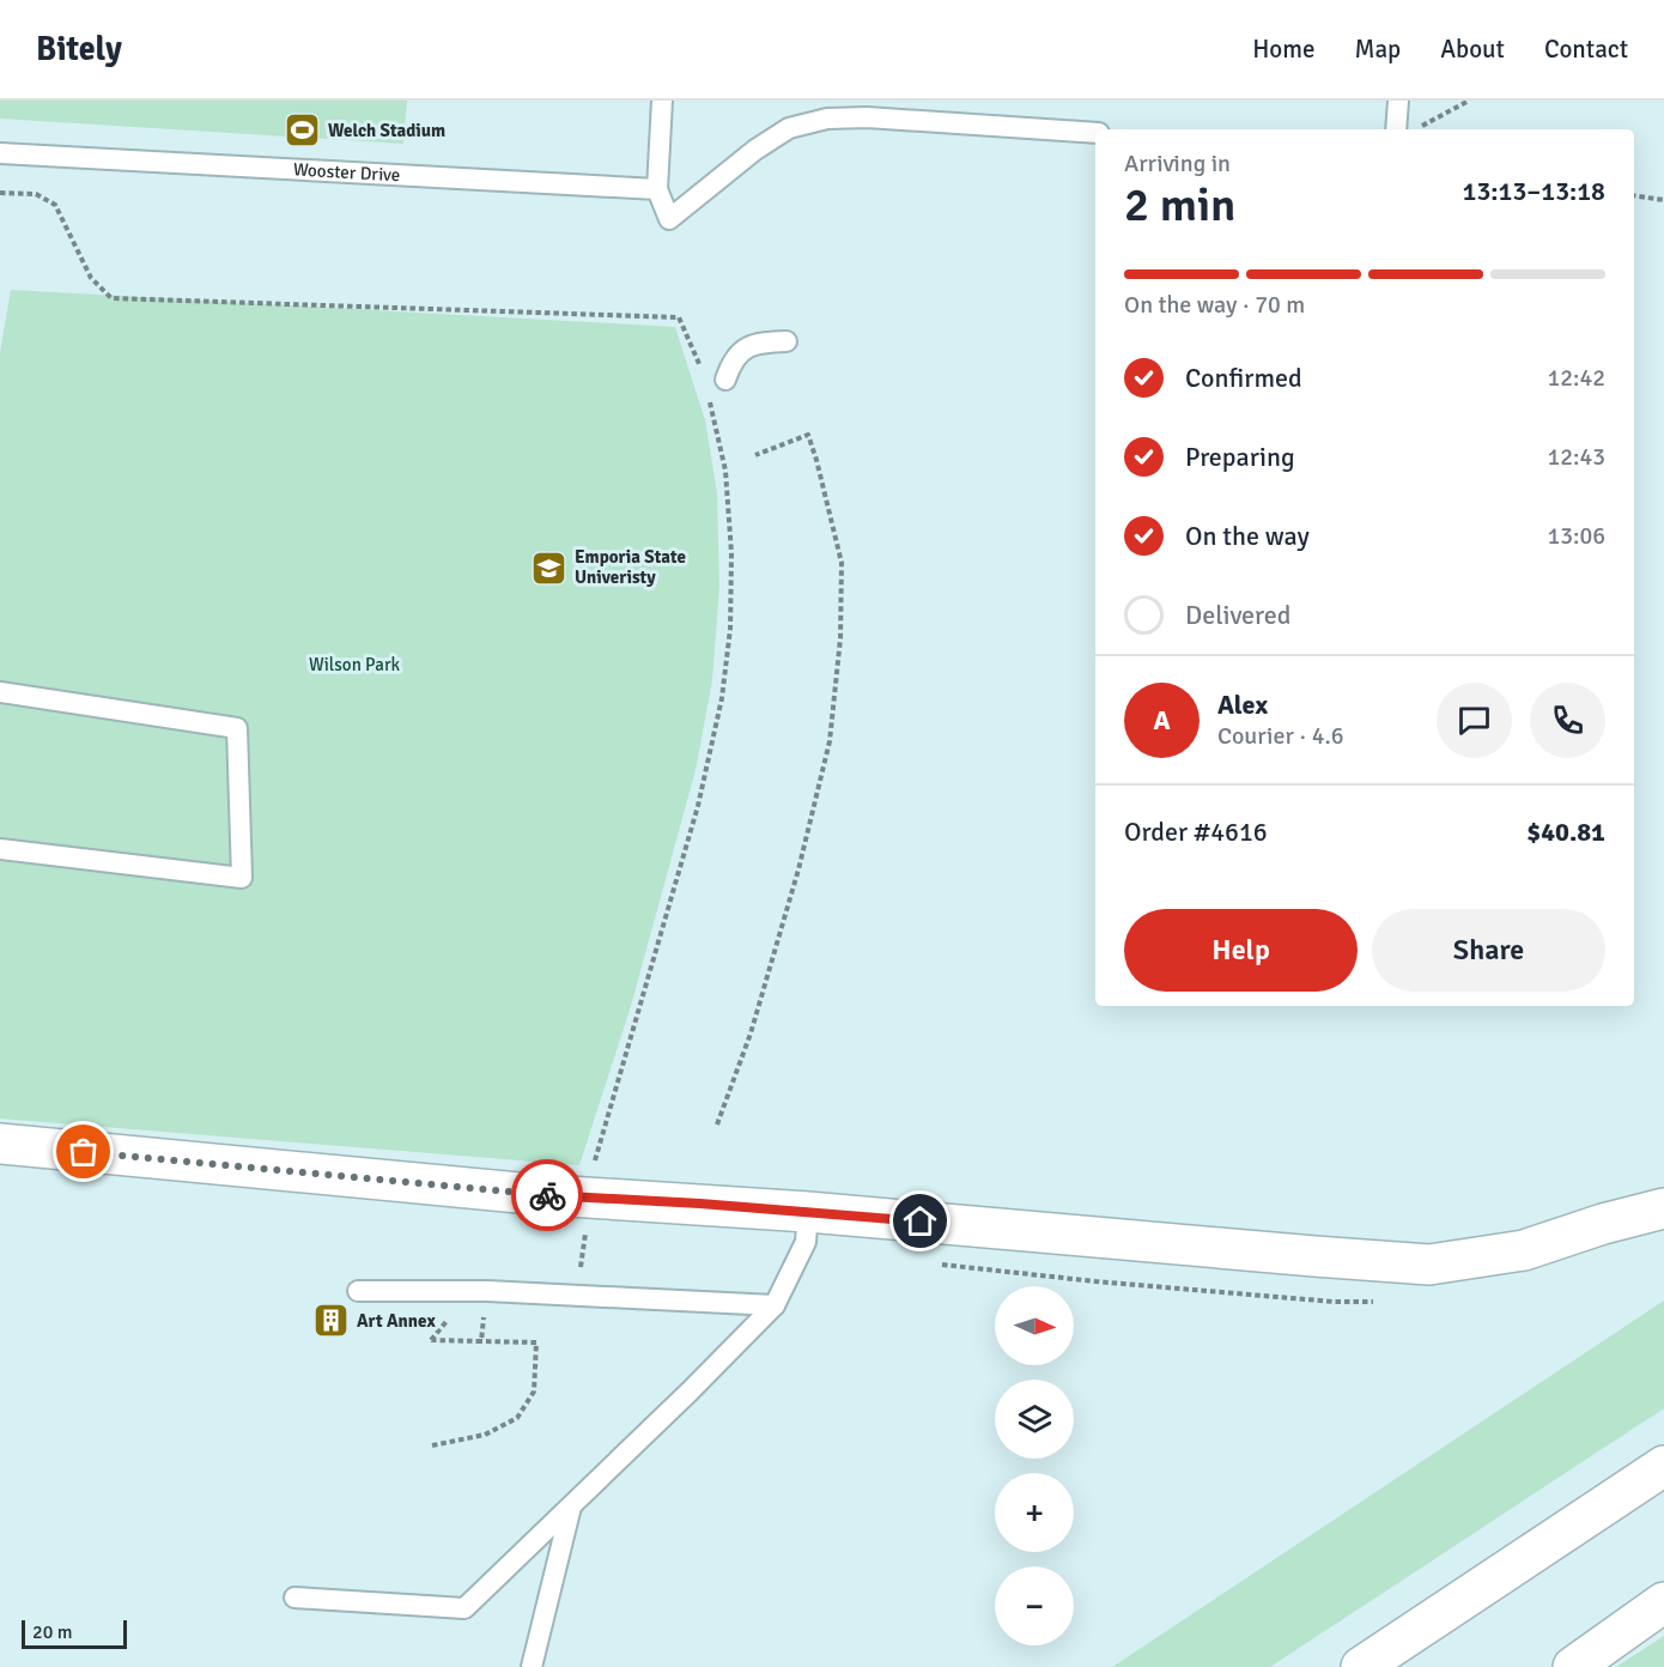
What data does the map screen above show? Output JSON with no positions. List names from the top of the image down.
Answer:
{
  "streets": {
    "lane": ["Wooster Drive"]
  },
  "parks": ["Wilson Park"],
  "places": {
    "sports": ["Welch Stadium"],
    "school or university": ["Emporia State Univeristy"],
    "building": ["Art Annex"]
  },
  "scale_bar": "20 m",
  "north": "right",
  "page": {
    "header": "Bitely",
    "nav": [
      "Home",
      "Map",
      "About",
      "Contact"
    ],
    "heading": ["2 min", "Arriving in", "13:13–13:18"],
    "panel": [
      "Alex",
      "Courier · 4.6",
      "Order #4616",
      "$40.81"
    ],
    "bar": "On the way · 70 m",
    "list": [
      ["Confirmed", "12:42"],
      ["Preparing", "12:43"],
      ["On the way", "13:06"],
      "Delivered"
    ],
    "round": "A",
    "buttons": ["Help", "Share"],
    "map_buttons": ["+", "−"],
    "scale": "20 m"
  }
}
